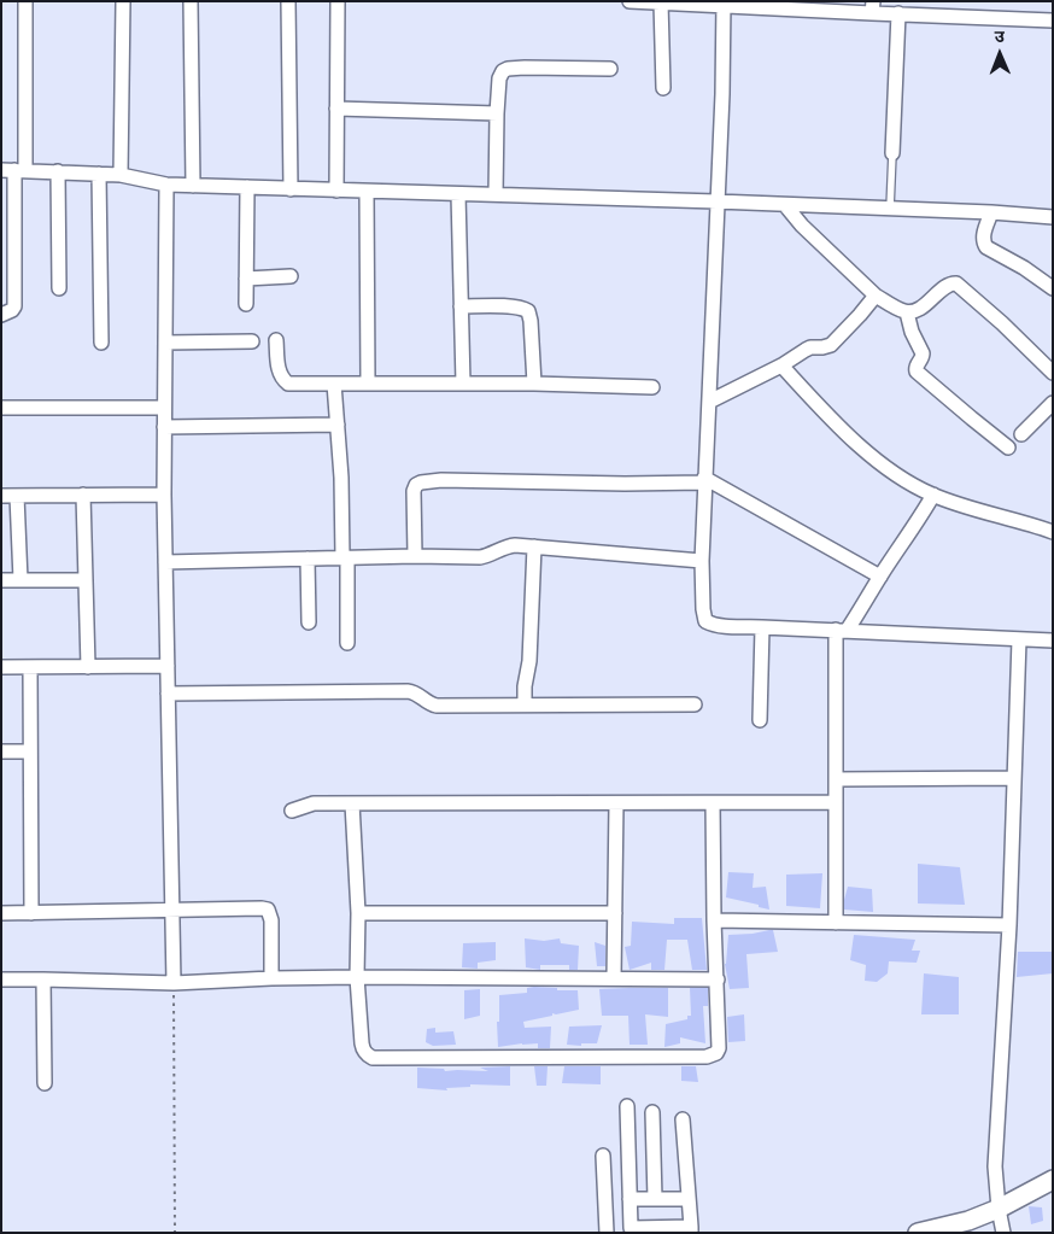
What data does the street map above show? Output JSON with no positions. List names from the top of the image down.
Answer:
{
  "north": "top"
}
